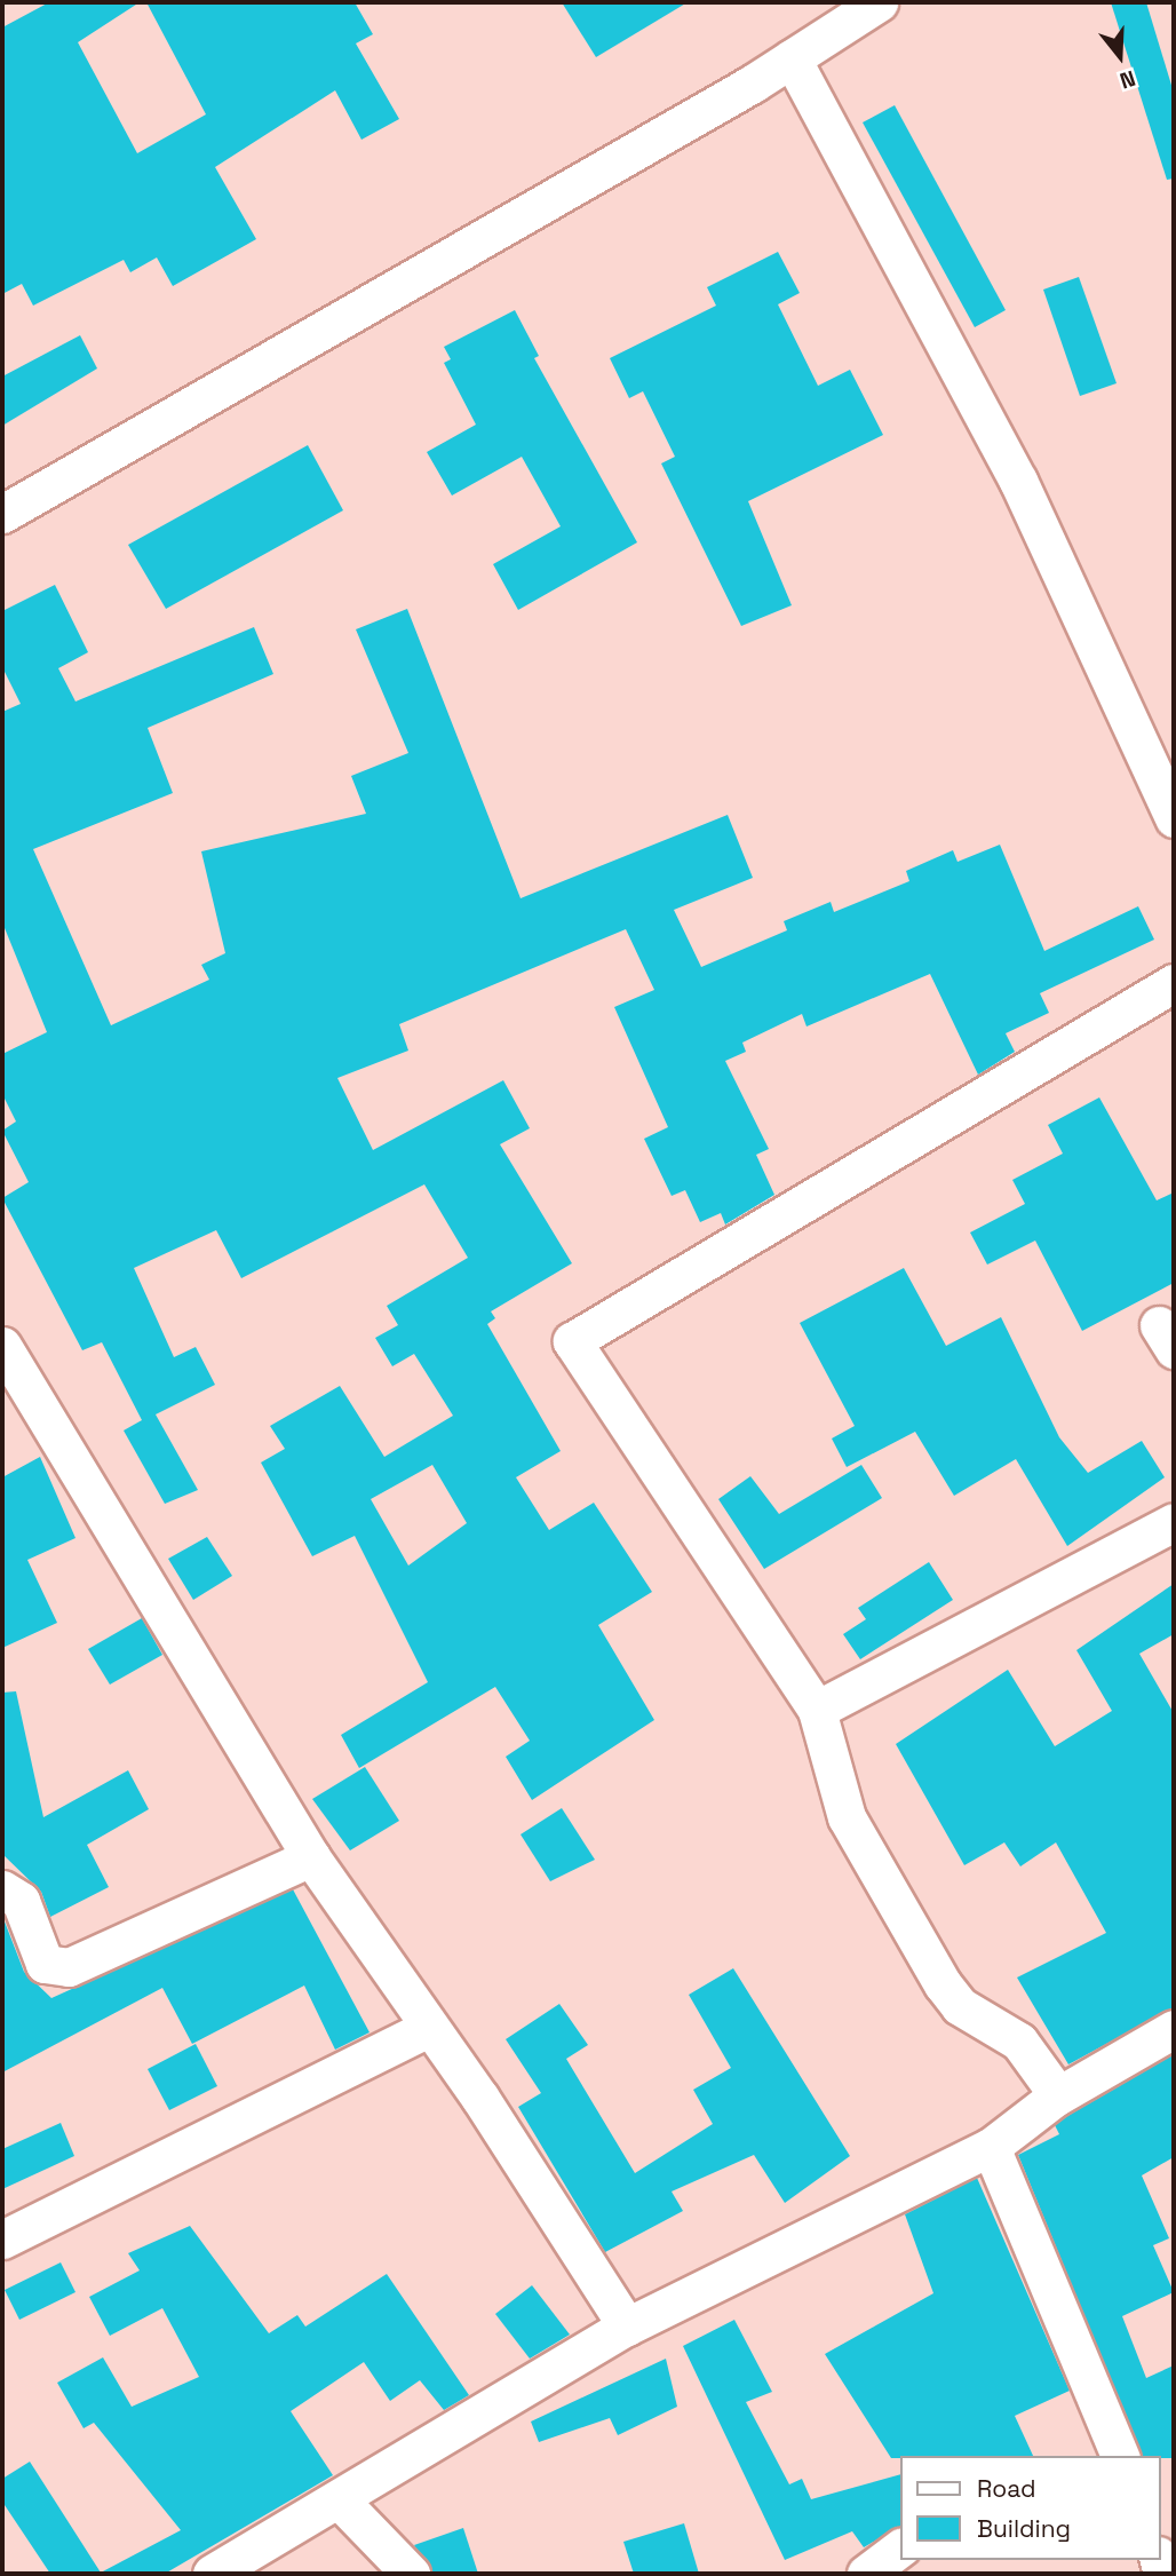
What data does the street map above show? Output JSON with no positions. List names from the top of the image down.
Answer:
{
  "legend": ["Road", "Building"],
  "north": "bottom"
}
